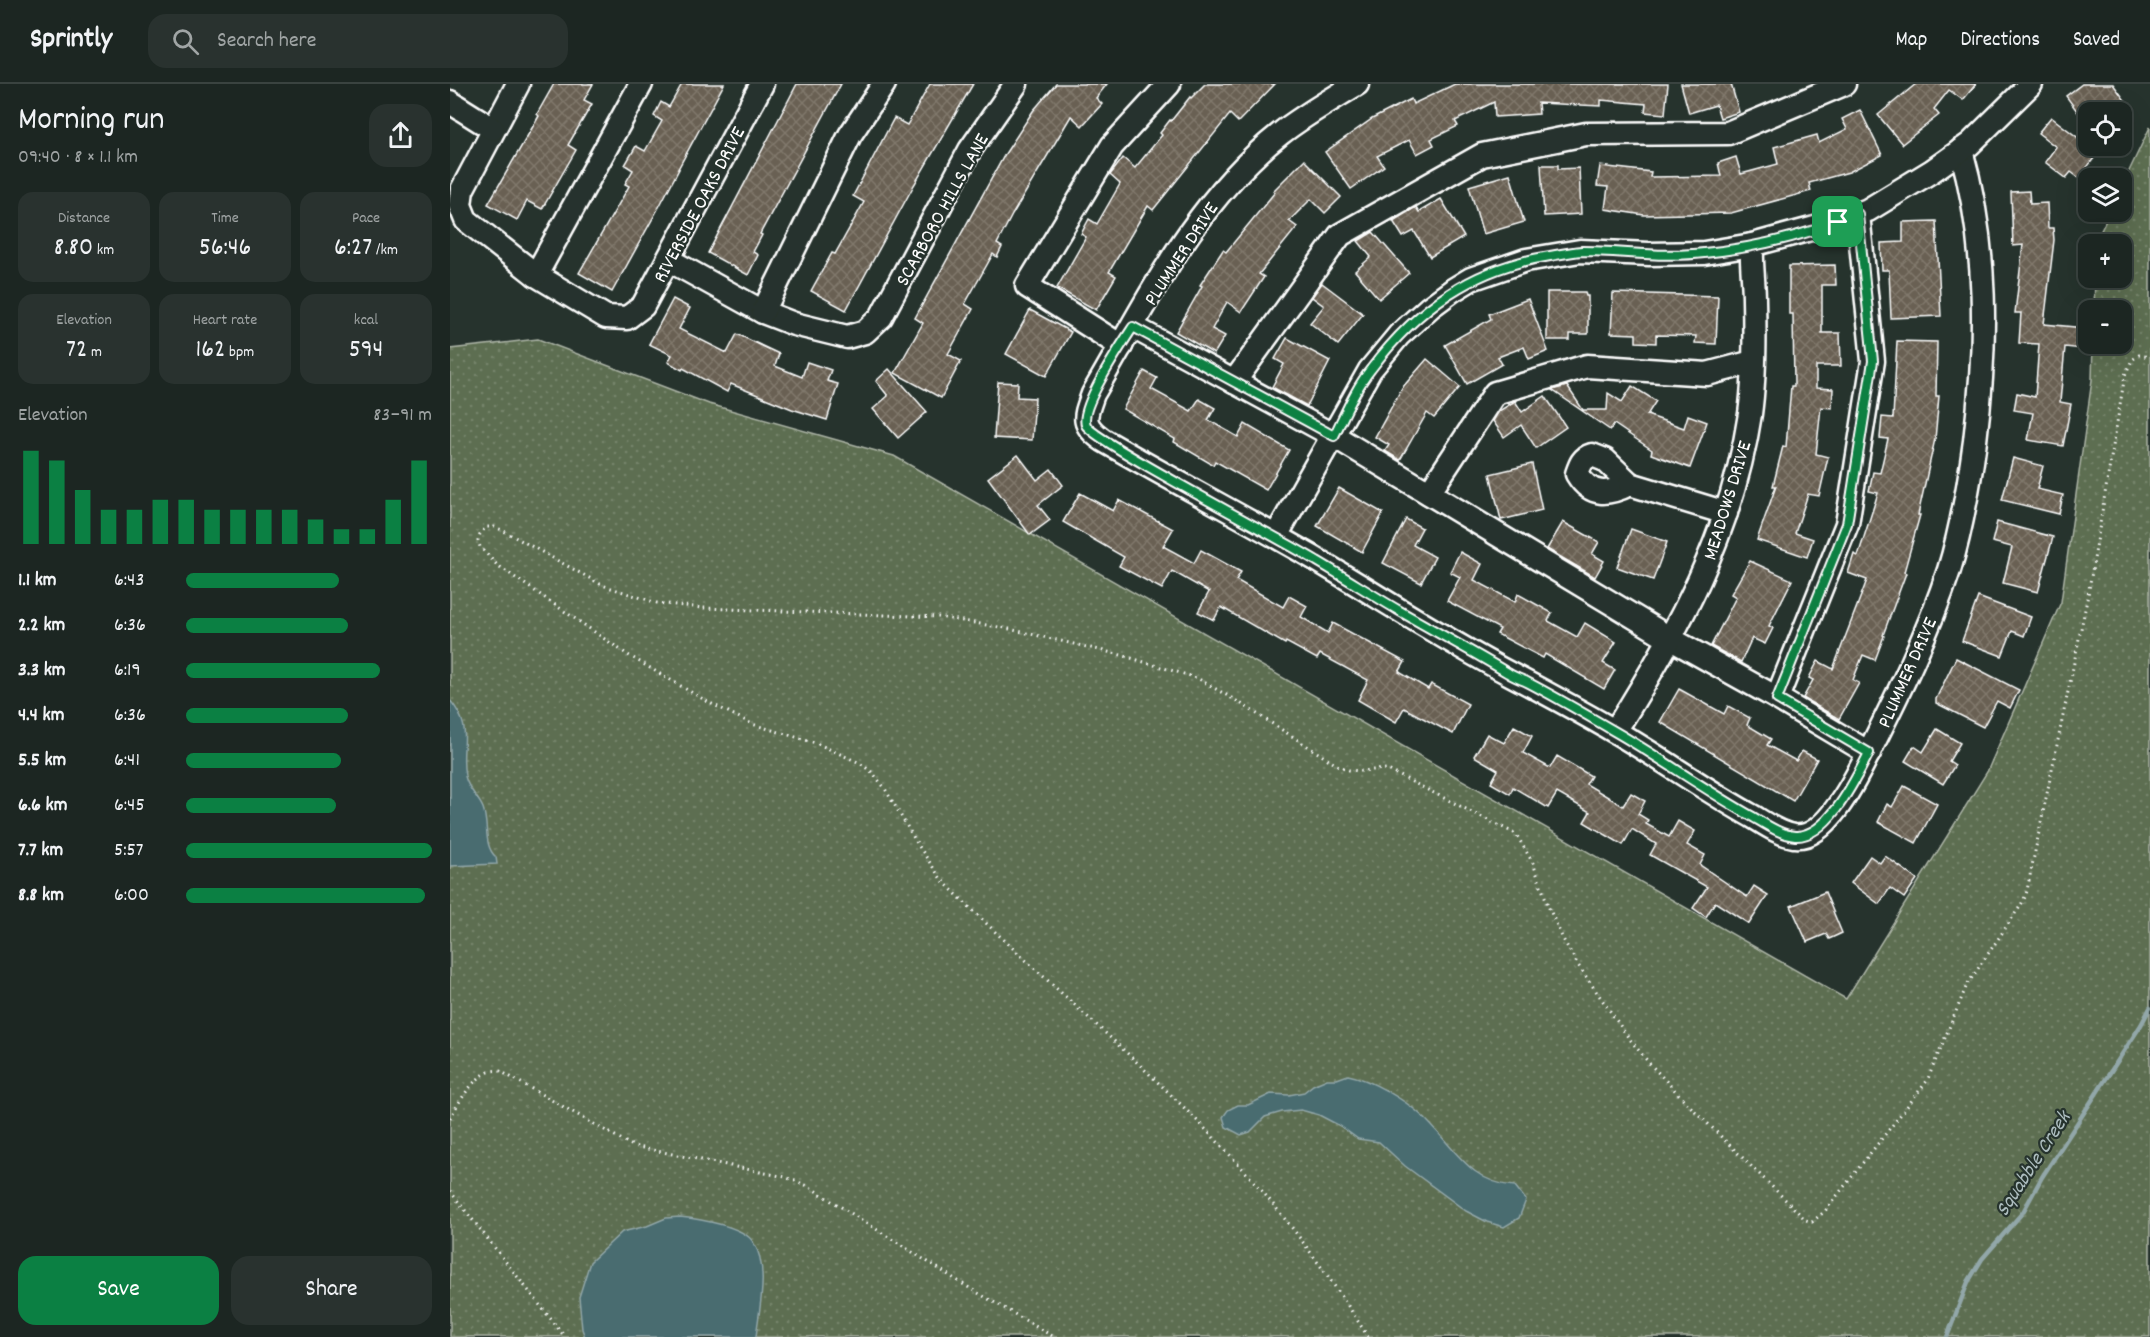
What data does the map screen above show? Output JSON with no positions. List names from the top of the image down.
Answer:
{
  "streets": {
    "street": [
      "RIVERSIDE OAKS DRIVE",
      "SCARBORO HILLS LANE",
      "PLUMMER DRIVE",
      "MEADOWS DRIVE"
    ]
  },
  "crossings": [
    ["PLUMMER DRIVE", "MEADOWS DRIVE"]
  ],
  "water": ["Squabble Creek"],
  "page": {
    "header": "Sprintly",
    "search": "Search here",
    "nav": ["Map", "Directions", "Saved"],
    "heading": ["Morning run", "09:40 · 8 × 1.1 km"],
    "map_buttons": ["+", "−"],
    "stats": [
      ["Distance", "8.80 km"],
      ["Time", "56:46"],
      ["Pace", "6:27 /km"],
      ["Elevation", "72 m"],
      ["Heart rate", "162 bpm"],
      ["kcal", "594"]
    ],
    "chart": ["Elevation", "83–91 m"],
    "list": [
      {
        "name": "1.1 km",
        "note": "6:43"
      },
      {
        "name": "2.2 km",
        "note": "6:36"
      },
      {
        "name": "3.3 km",
        "note": "6:19"
      },
      {
        "name": "4.4 km",
        "note": "6:36"
      },
      {
        "name": "5.5 km",
        "note": "6:41"
      },
      {
        "name": "6.6 km",
        "note": "6:45"
      },
      {
        "name": "7.7 km",
        "note": "5:57"
      },
      {
        "name": "8.8 km",
        "note": "6:00"
      }
    ],
    "buttons": ["Save", "Share"]
  }
}
